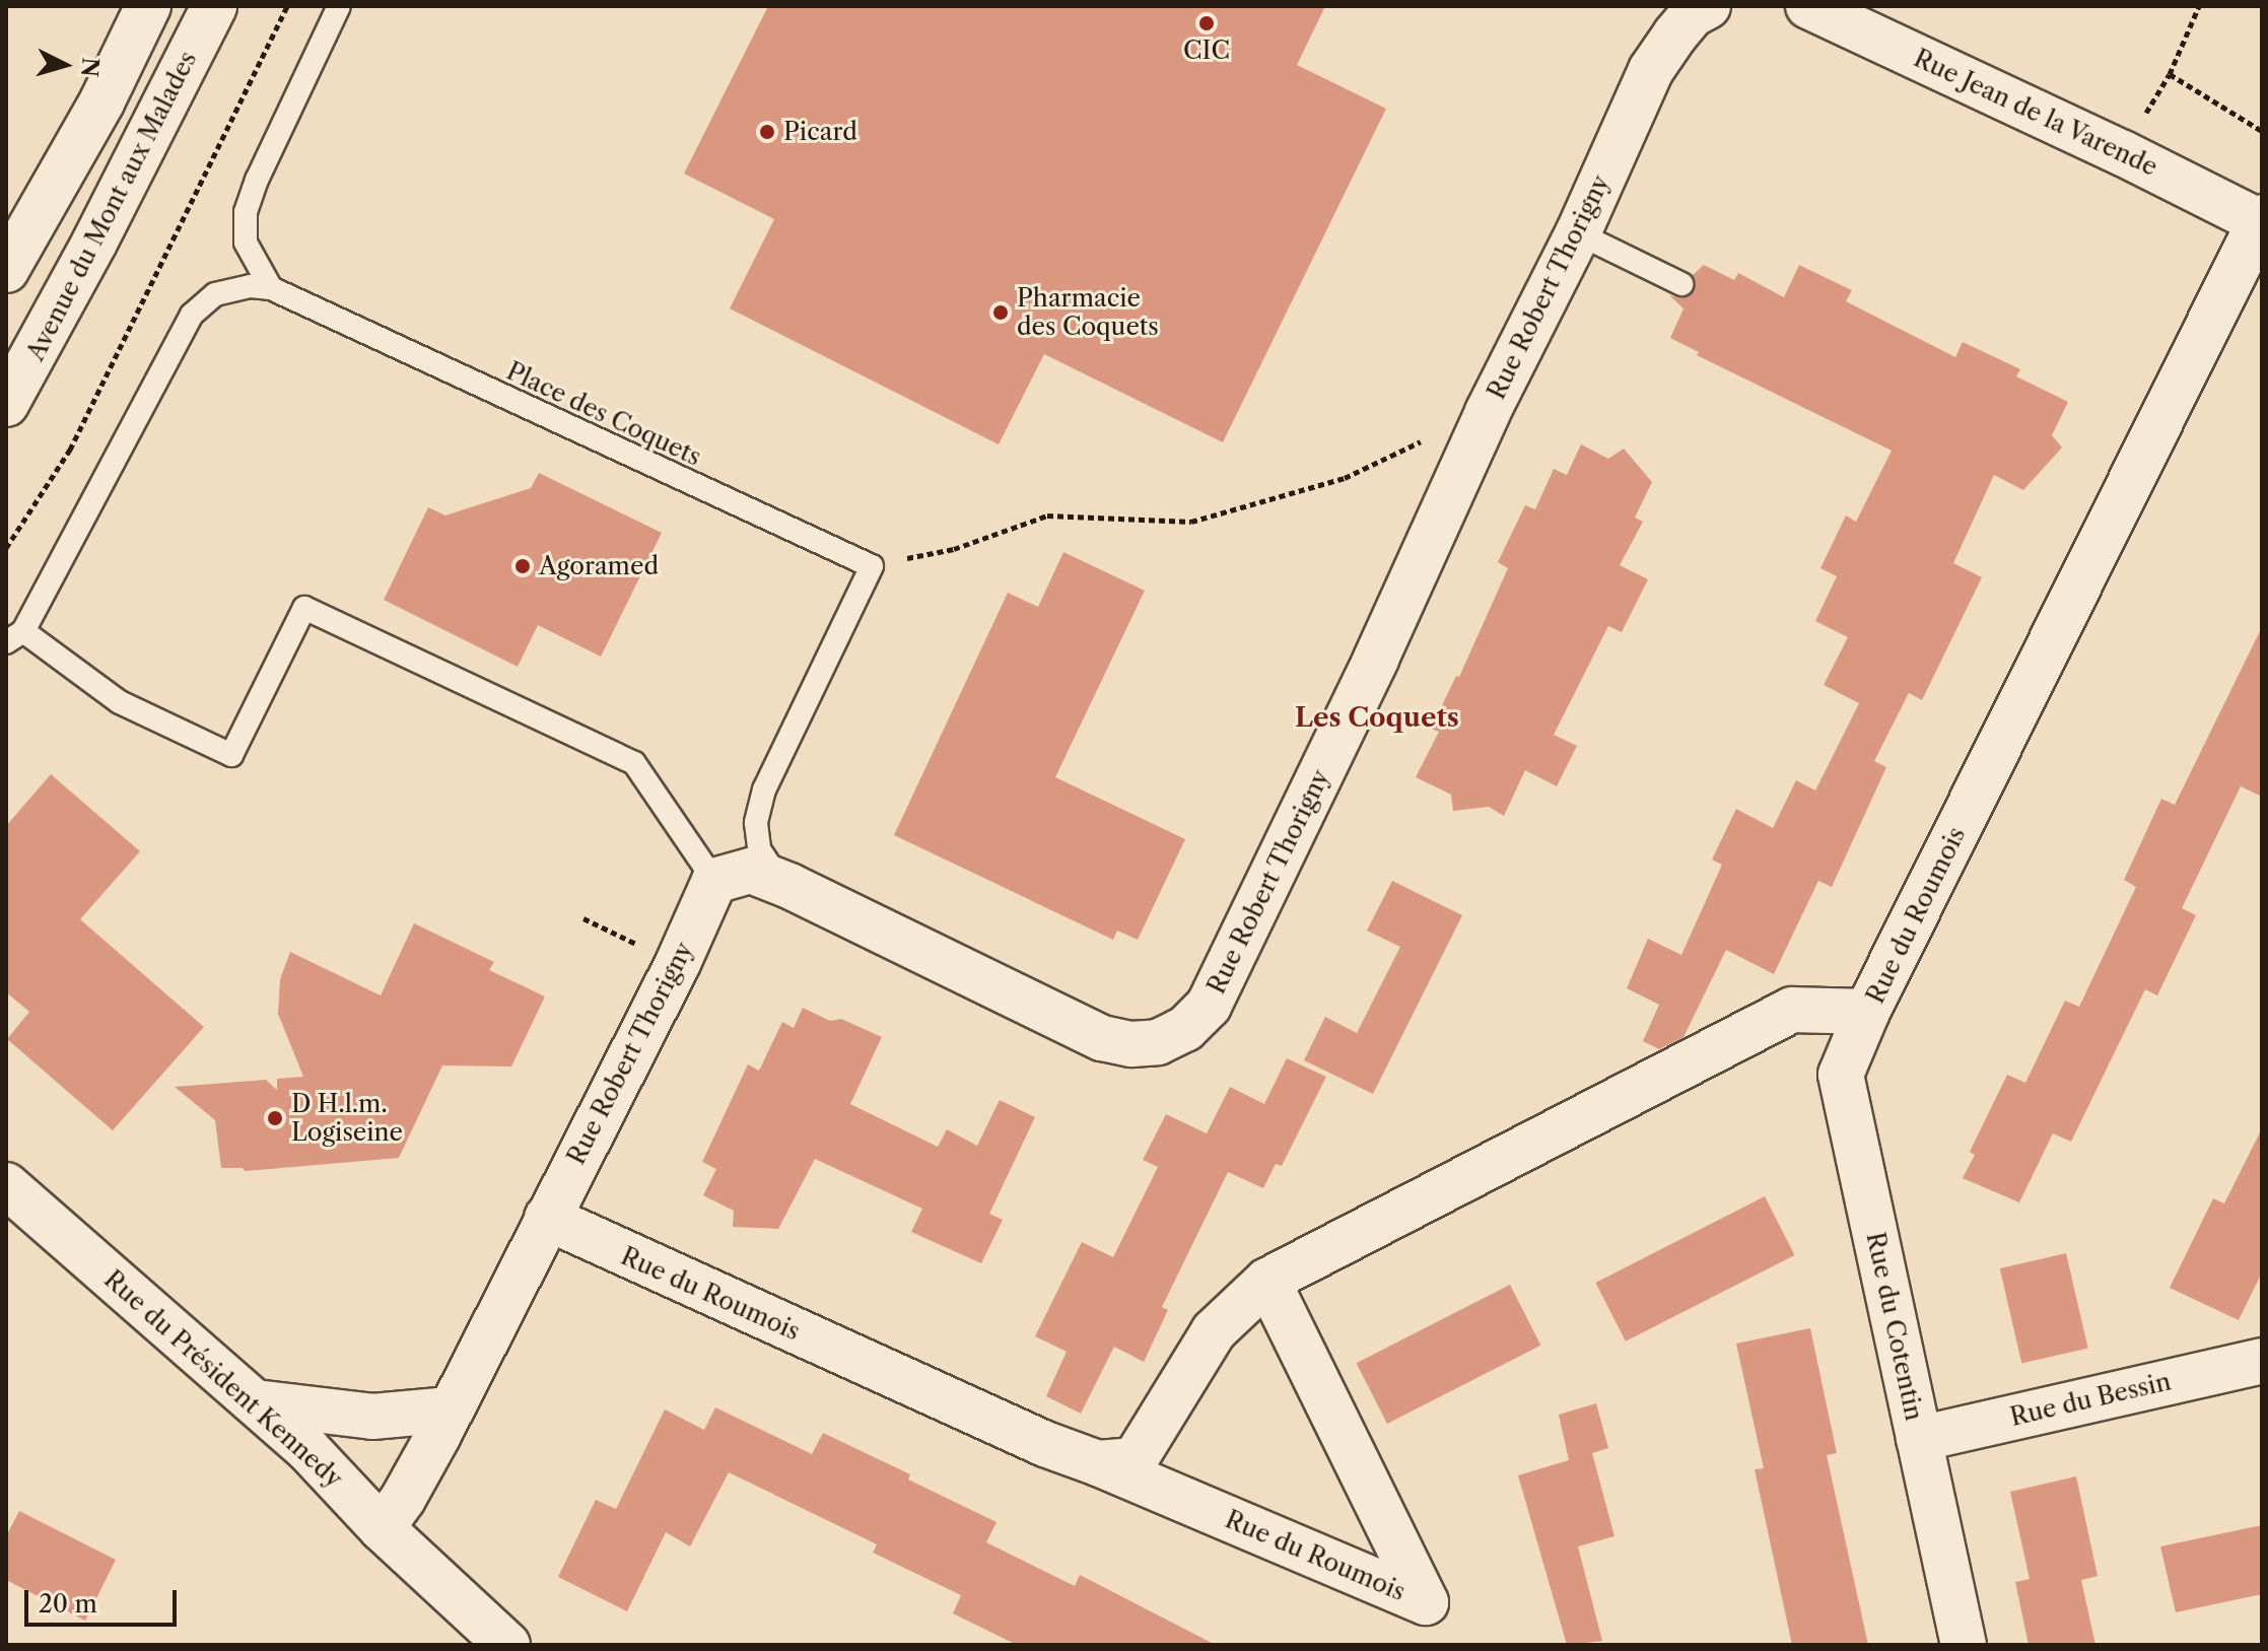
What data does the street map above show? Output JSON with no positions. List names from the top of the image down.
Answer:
{
  "streets": {
    "street": [
      "Rue Jean de la Varende",
      "Avenue du Mont aux Malades",
      "Rue Robert Thorigny",
      "Rue du Roumois",
      "Rue du Cotentin",
      "Rue du Président Kennedy",
      "Rue du Bessin"
    ],
    "lane": ["Place des Coquets"]
  },
  "crossings": [
    ["Rue Jean de la Varende", "Rue du Roumois"],
    ["Rue Robert Thorigny", "Rue du Roumois"],
    ["Rue Robert Thorigny", "Rue du Président Kennedy"],
    ["Rue du Roumois", "Rue du Cotentin"],
    ["Rue du Cotentin", "Rue du Bessin"]
  ],
  "districts": ["Les Coquets"],
  "places": [
    "CIC",
    "Picard",
    "Pharmacie des Coquets",
    "Agoramed",
    "D H.l.m. Logiseine"
  ],
  "scale_bar": "20 m",
  "north": "right"
}
